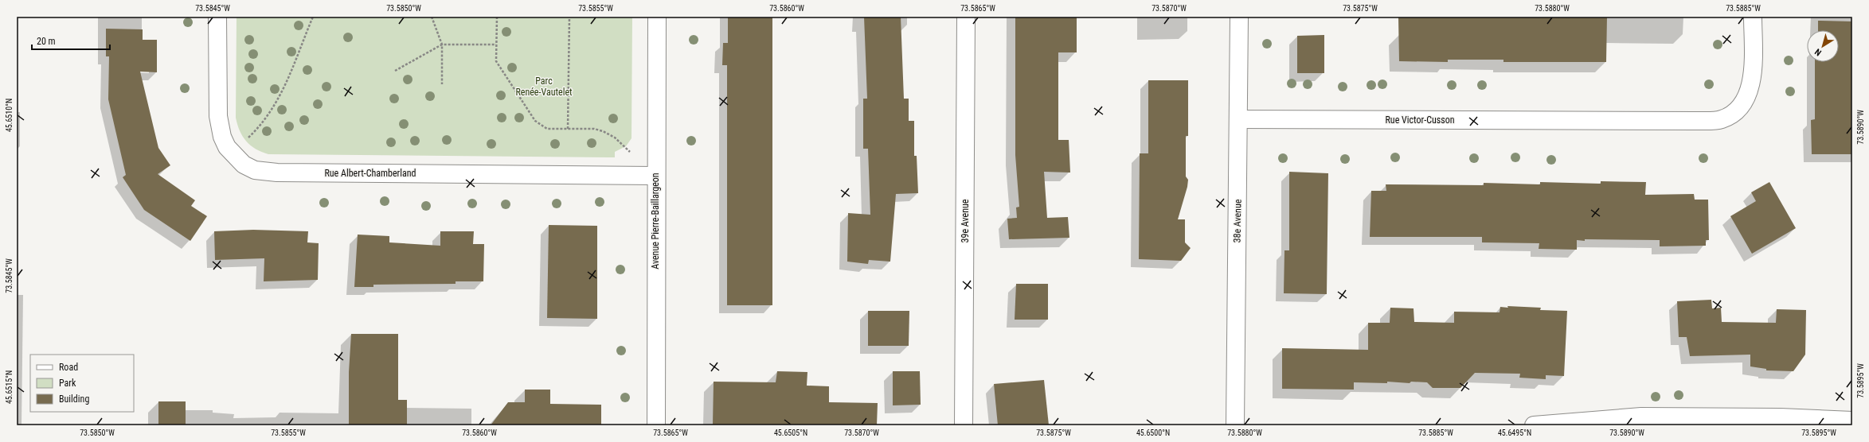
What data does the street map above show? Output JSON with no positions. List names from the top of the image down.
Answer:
{
  "streets": {
    "street": [
      "Rue Victor-Cusson",
      "Rue Albert-Chamberland",
      "Avenue Pierre-Baillargeon",
      "39e Avenue",
      "38e Avenue"
    ]
  },
  "crossings": [
    ["Rue Victor-Cusson", "38e Avenue"],
    ["Rue Albert-Chamberland", "Avenue Pierre-Baillargeon"]
  ],
  "parks": ["Parc Renée-Vautelet"],
  "legend": ["Road", "Park", "Building"],
  "scale_bar": "20 m",
  "north": "bottom left",
  "coordinates": [
    "73.5845°W",
    "73.5850°W",
    "73.5855°W",
    "73.5860°W",
    "73.5865°W",
    "73.5870°W",
    "73.5875°W",
    "73.5880°W",
    "73.5885°W",
    "45.6510°N",
    "73.5890°W",
    "73.5895°W",
    "45.6515°N",
    "45.6505°N",
    "45.6500°N",
    "45.6495°N"
  ]
}
